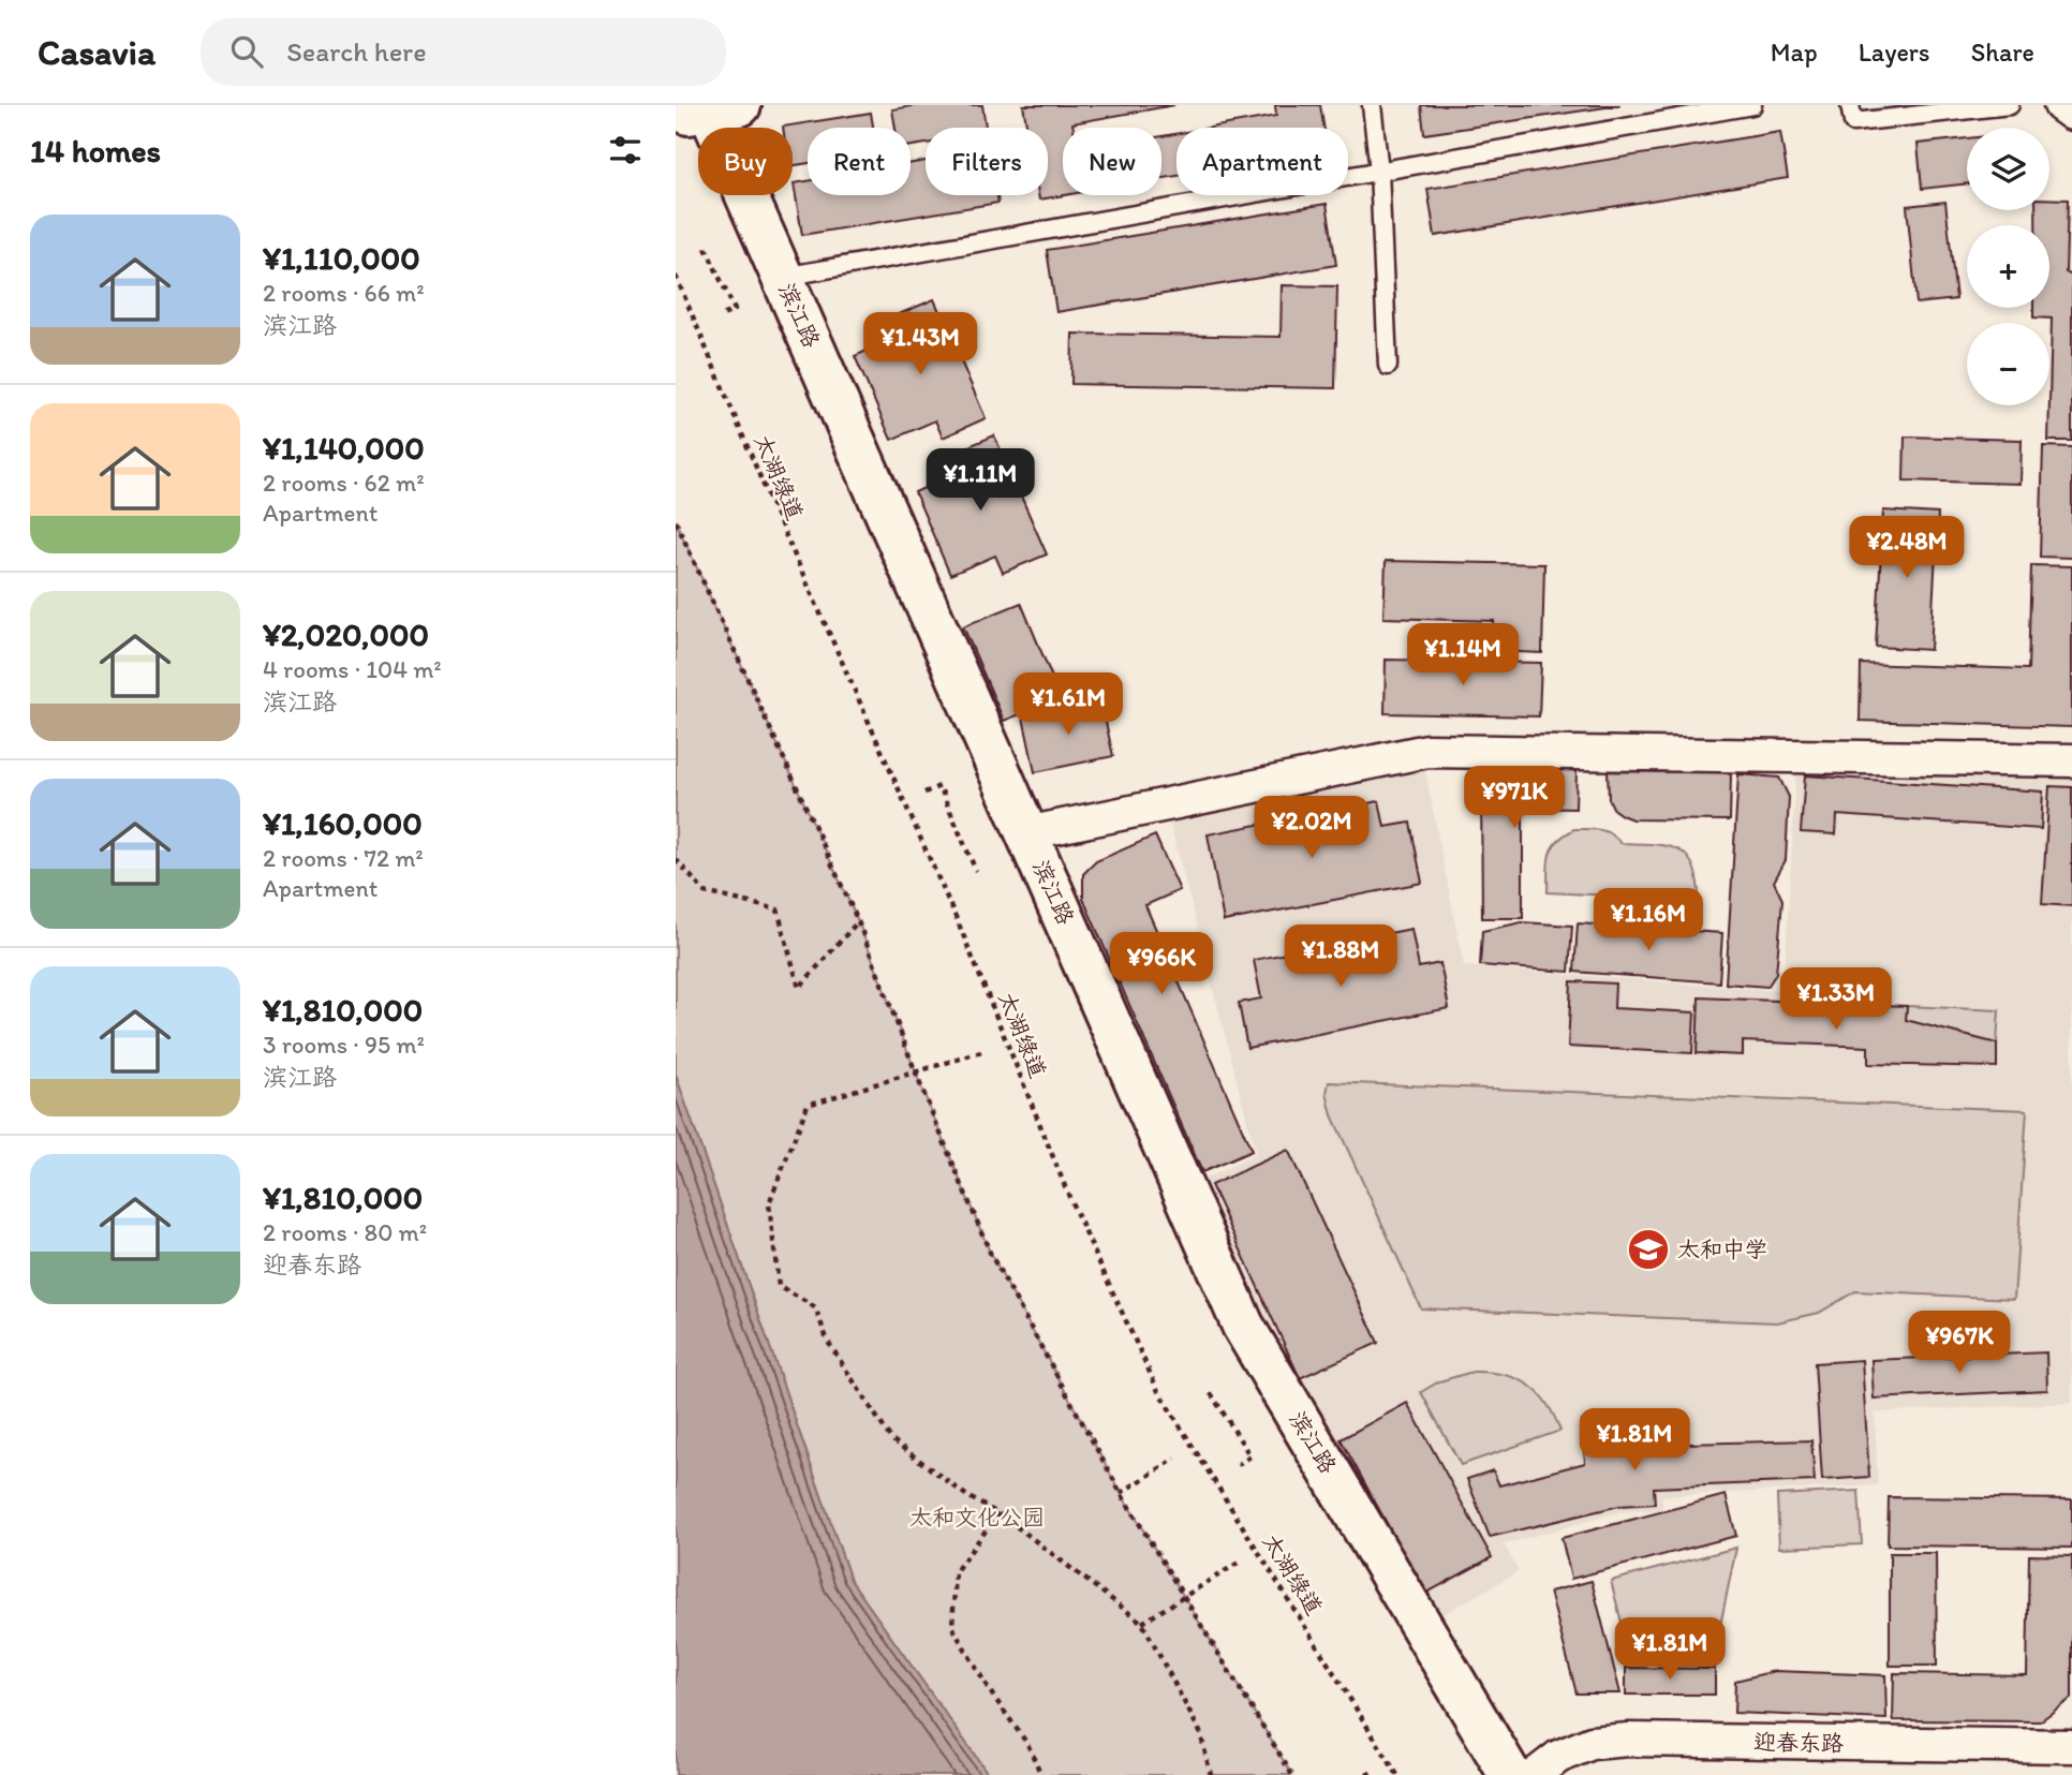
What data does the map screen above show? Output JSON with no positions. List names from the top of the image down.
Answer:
{
  "streets": {
    "main road": ["滨江路"],
    "street": ["迎春东路"],
    "path": ["太湖绿道"]
  },
  "parks": ["太和文化公园"],
  "places": {
    "school or university": ["太和中学"]
  },
  "page": {
    "header": "Casavia",
    "search": "Search here",
    "nav": ["Map", "Layers", "Share"],
    "heading": "14 homes",
    "map_buttons": ["+", "−"],
    "chip": [
      "Buy",
      "Rent",
      "Filters",
      "New",
      "Apartment"
    ],
    "list": [
      {
        "name": "¥1,110,000",
        "note": "2 rooms · 66 m² · 滨江路"
      },
      {
        "name": "¥1,140,000",
        "note": "2 rooms · 62 m² · Apartment"
      },
      {
        "name": "¥2,020,000",
        "note": "4 rooms · 104 m² · 滨江路"
      },
      {
        "name": "¥1,160,000",
        "note": "2 rooms · 72 m² · Apartment"
      },
      {
        "name": "¥1,810,000",
        "note": "3 rooms · 95 m² · 滨江路"
      },
      {
        "name": "¥1,810,000",
        "note": "2 rooms · 80 m² · 迎春东路"
      }
    ],
    "price": [
      "¥1.43M",
      "¥1.11M",
      "¥2.48M",
      "¥1.14M",
      "¥1.61M",
      "¥971K",
      "¥2.02M",
      "¥1.16M",
      "¥1.88M",
      "¥966K",
      "¥1.33M",
      "¥967K",
      "¥1.81M",
      "¥1.81M"
    ]
  }
}
